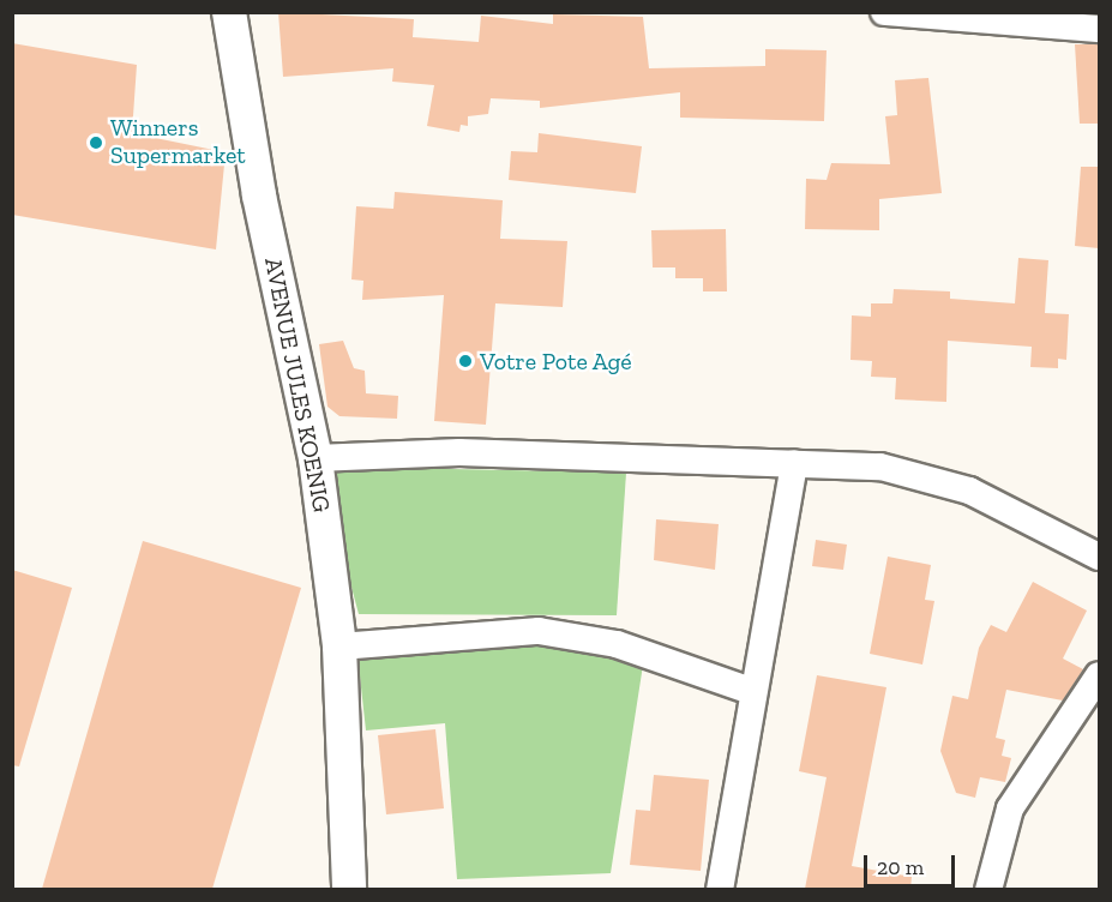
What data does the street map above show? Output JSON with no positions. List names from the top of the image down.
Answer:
{
  "streets": {
    "street": ["AVENUE JULES KOENIG"]
  },
  "places": ["Winners Supermarket", "Votre Pote Agé"],
  "scale_bar": "20 m"
}
